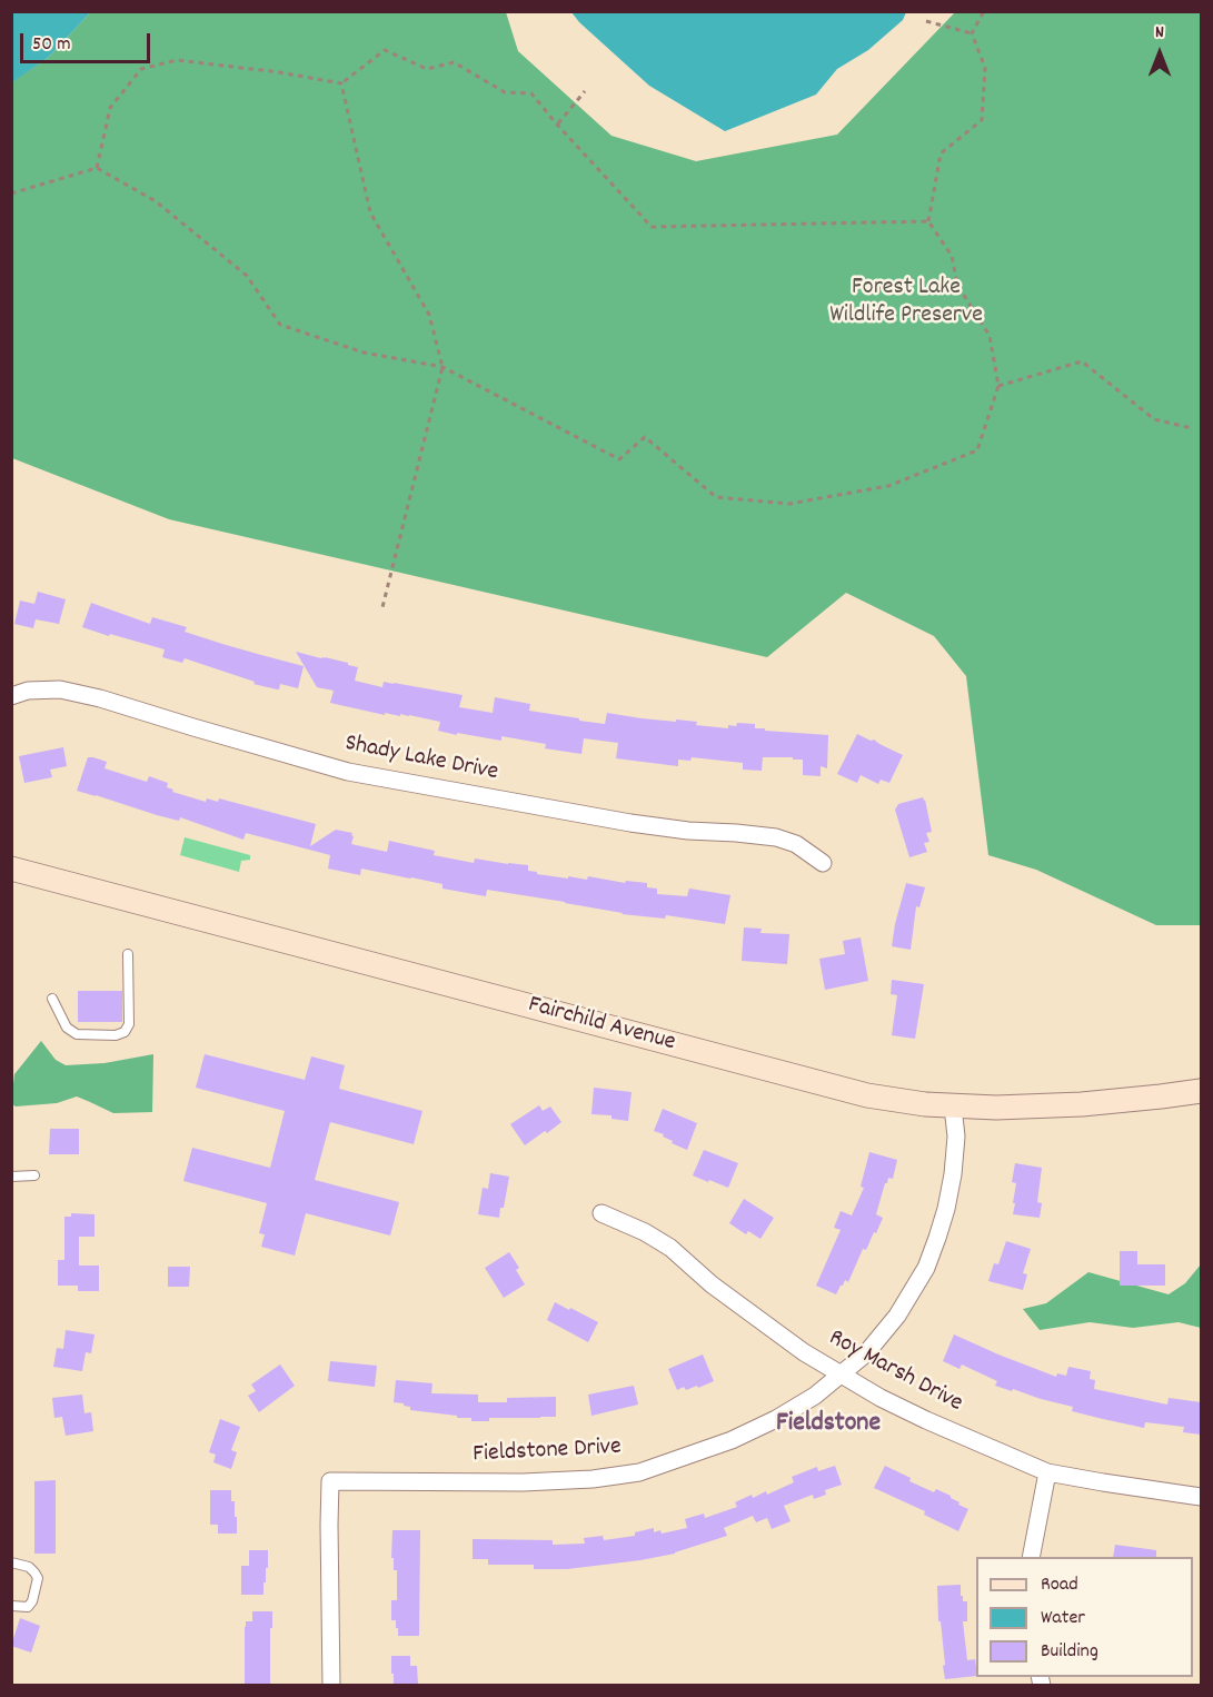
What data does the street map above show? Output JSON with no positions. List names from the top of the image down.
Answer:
{
  "streets": {
    "main road": ["Fairchild Avenue"],
    "street": ["Shady Lake Drive", "Roy Marsh Drive", "Fieldstone Drive"]
  },
  "crossings": [
    ["Fairchild Avenue", "Fieldstone Drive"],
    ["Roy Marsh Drive", "Fieldstone Drive"]
  ],
  "districts": ["Fieldstone"],
  "parks": ["Forest Lake Wildlife Preserve"],
  "legend": ["Road", "Water", "Building"],
  "scale_bar": "50 m",
  "north": "top"
}
